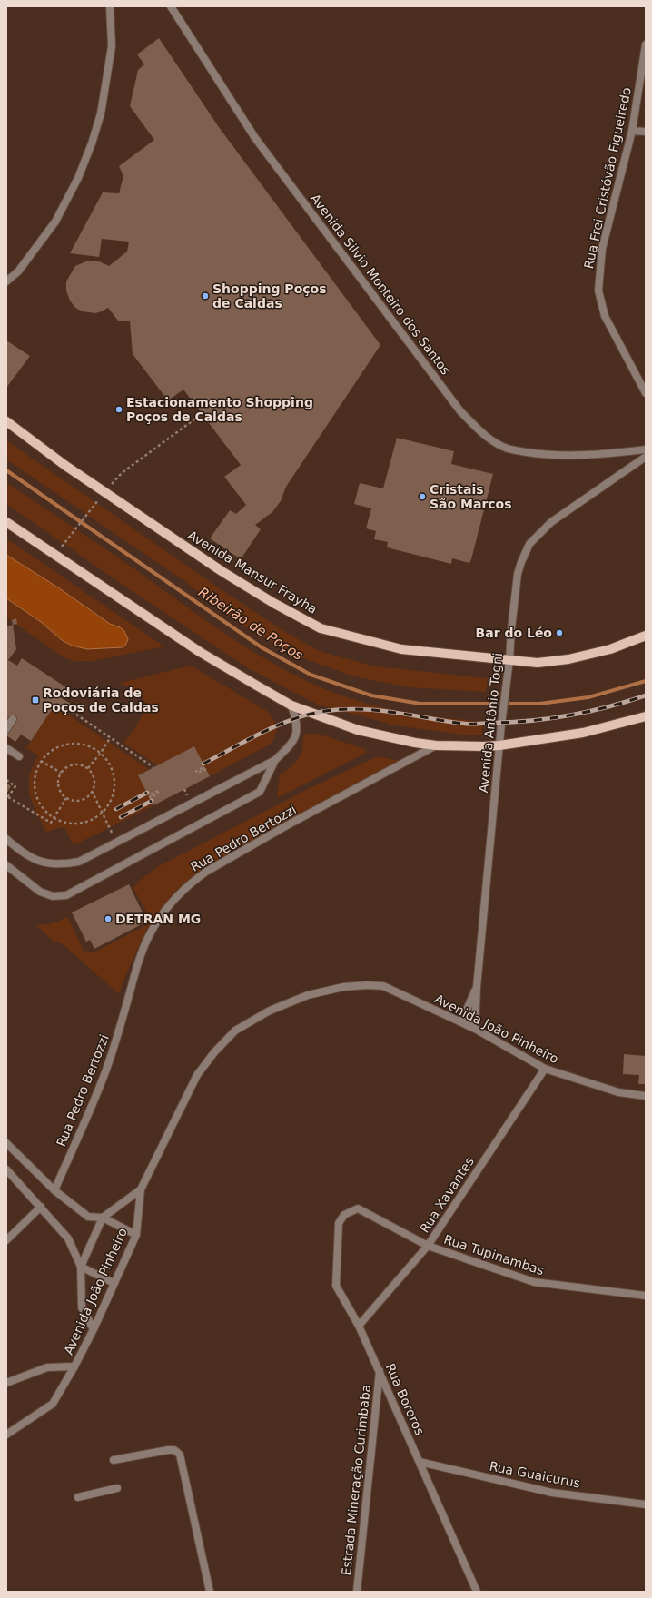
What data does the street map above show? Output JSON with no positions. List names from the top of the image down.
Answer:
{
  "streets": {
    "main road": ["Avenida Mansur Frayha"],
    "street": [
      "Rua Frei Cristóvão Figueiredo",
      "Avenida Silvio Monteiro dos Santos",
      "Avenida Antônio Togni",
      "Rua Pedro Bertozzi",
      "Avenida João Pinheiro",
      "Rua Xavantes",
      "Rua Tupinambas",
      "Rua Bororos",
      "Rua Guaicurus",
      "Estrada Mineração Curimbaba"
    ]
  },
  "crossings": [
    ["Avenida Mansur Frayha", "Avenida Antônio Togni"],
    ["Avenida Antônio Togni", "Avenida João Pinheiro"],
    ["Avenida João Pinheiro", "Rua Xavantes"],
    ["Rua Xavantes", "Rua Tupinambas"],
    ["Rua Xavantes", "Rua Bororos"],
    ["Rua Tupinambas", "Rua Bororos"],
    ["Rua Bororos", "Rua Guaicurus"],
    ["Rua Bororos", "Estrada Mineração Curimbaba"]
  ],
  "water": ["Ribeirão de Poços"],
  "places": {
    "other": [
      "Shopping Poços de Caldas",
      "Estacionamento Shopping Poços de Caldas",
      "Cristais São Marcos",
      "Bar do Léo",
      "DETRAN MG"
    ],
    "transit": ["Rodoviária de Poços de Caldas"]
  }
}
